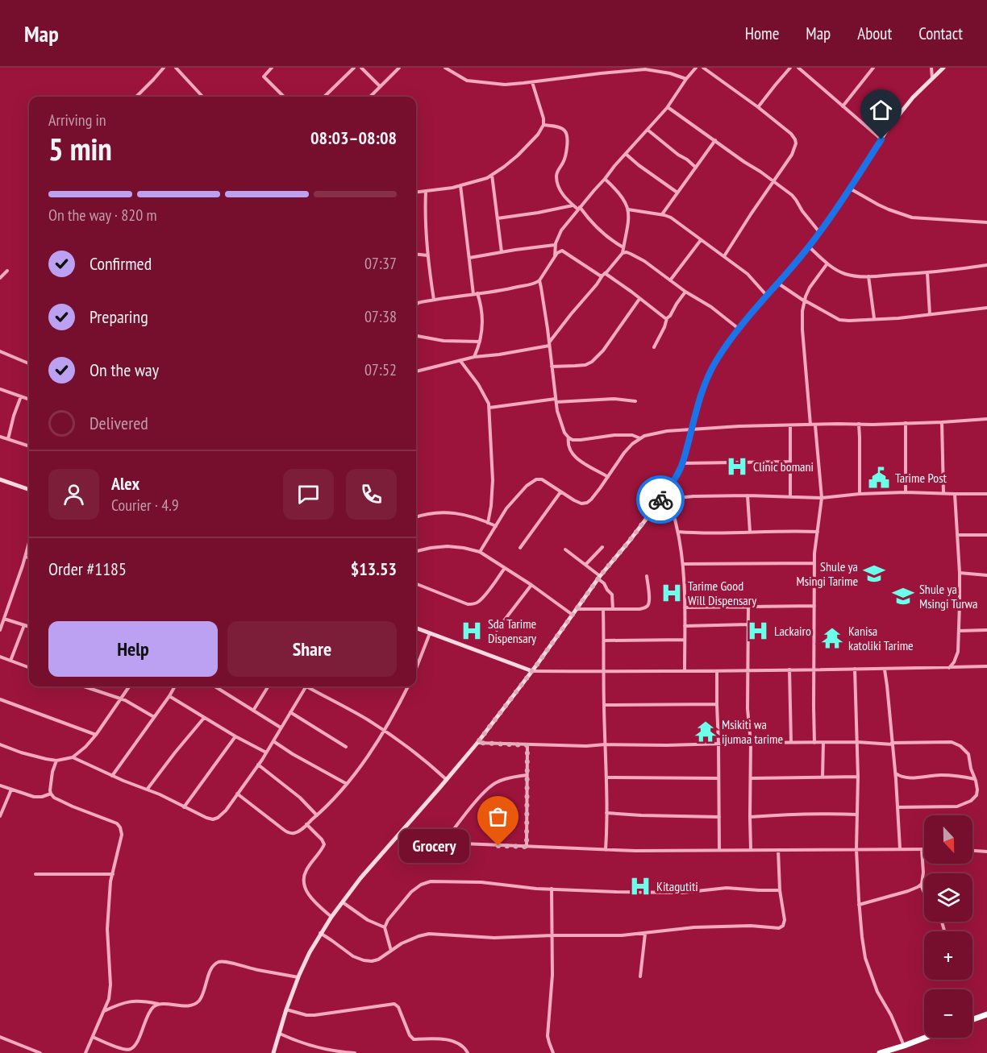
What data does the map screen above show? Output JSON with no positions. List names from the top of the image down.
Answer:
{
  "places": {
    "hospital": [
      "Clinic bomani",
      "Tarime Good Will Dispensary",
      "Sda Tarime Dispensary",
      "Lackairo",
      "Kitagutiti"
    ],
    "public building": ["Tarime Post"],
    "school or university": ["Shule ya Msingi Tarime", "Shule ya Msingi Turwa"],
    "temple": ["Kanisa katoliki Tarime", "Msikiti wa ijumaa tarime"],
    "other": ["Grocery"]
  },
  "north": "bottom",
  "page": {
    "header": "Map",
    "nav": [
      "Home",
      "Map",
      "About",
      "Contact"
    ],
    "heading": ["5 min", "Arriving in", "08:03–08:08"],
    "panel": [
      "Alex",
      "Courier · 4.9",
      "Order #1185",
      "$13.53"
    ],
    "bar": "On the way · 820 m",
    "list": [
      ["Confirmed", "07:37"],
      ["Preparing", "07:38"],
      ["On the way", "07:52"],
      "Delivered"
    ],
    "buttons": ["Help", "Share"],
    "map_buttons": ["+", "−"],
    "bubble": "Grocery"
  }
}
